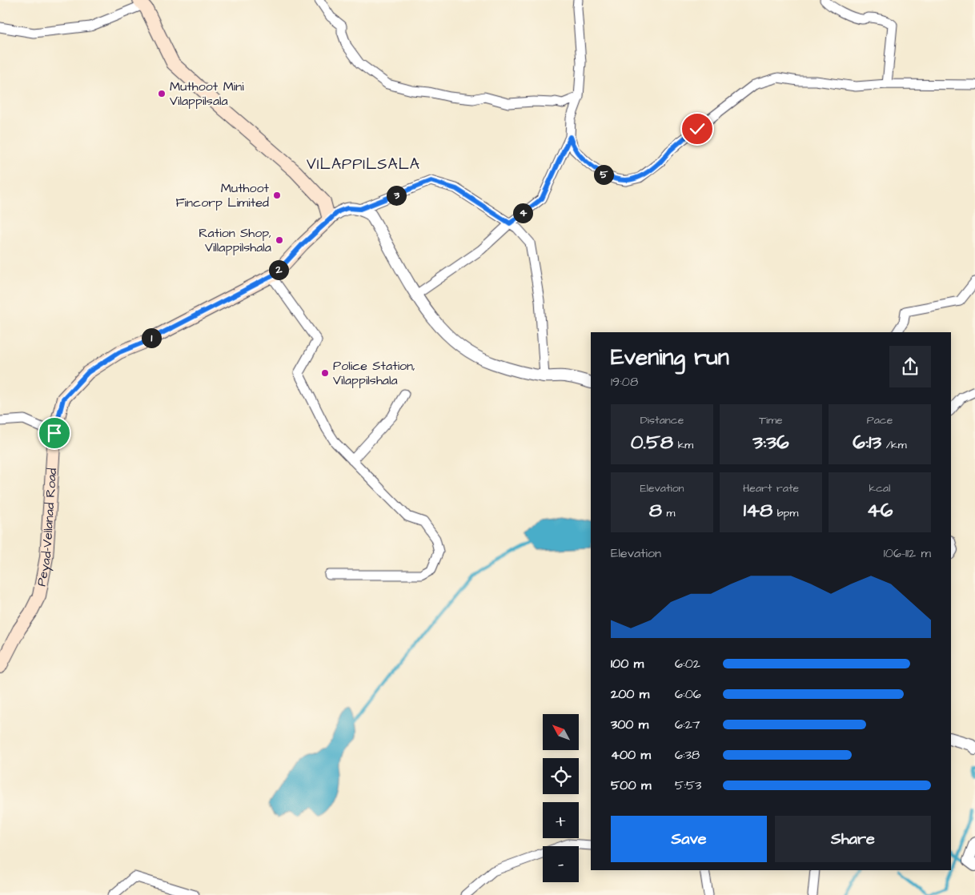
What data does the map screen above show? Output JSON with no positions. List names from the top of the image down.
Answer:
{
  "streets": {
    "main road": ["Peyad-Vellanad Road"]
  },
  "districts": ["VILAPPILSALA"],
  "places": [
    "Muthoot Mini Vilappilsala",
    "Muthoot Fincorp Limited",
    "Ration Shop, Villappilshala",
    "Police Station, Vilappilshala"
  ],
  "north": "top left",
  "page": {
    "pins": [
      "5",
      "3",
      "4",
      "2",
      "1"
    ],
    "heading": ["Evening run", "19:08"],
    "stats": [
      ["Distance", "0.58 km"],
      ["Time", "3:36"],
      ["Pace", "6:13 /km"],
      ["Elevation", "8 m"],
      ["Heart rate", "148 bpm"],
      ["kcal", "46"]
    ],
    "chart": ["Elevation", "106–112 m"],
    "list": [
      {
        "name": "100 m",
        "note": "6:02"
      },
      {
        "name": "200 m",
        "note": "6:06"
      },
      {
        "name": "300 m",
        "note": "6:27"
      },
      {
        "name": "400 m",
        "note": "6:38"
      },
      {
        "name": "500 m",
        "note": "5:53"
      }
    ],
    "map_buttons": ["+", "−"],
    "buttons": ["Save", "Share"]
  }
}
